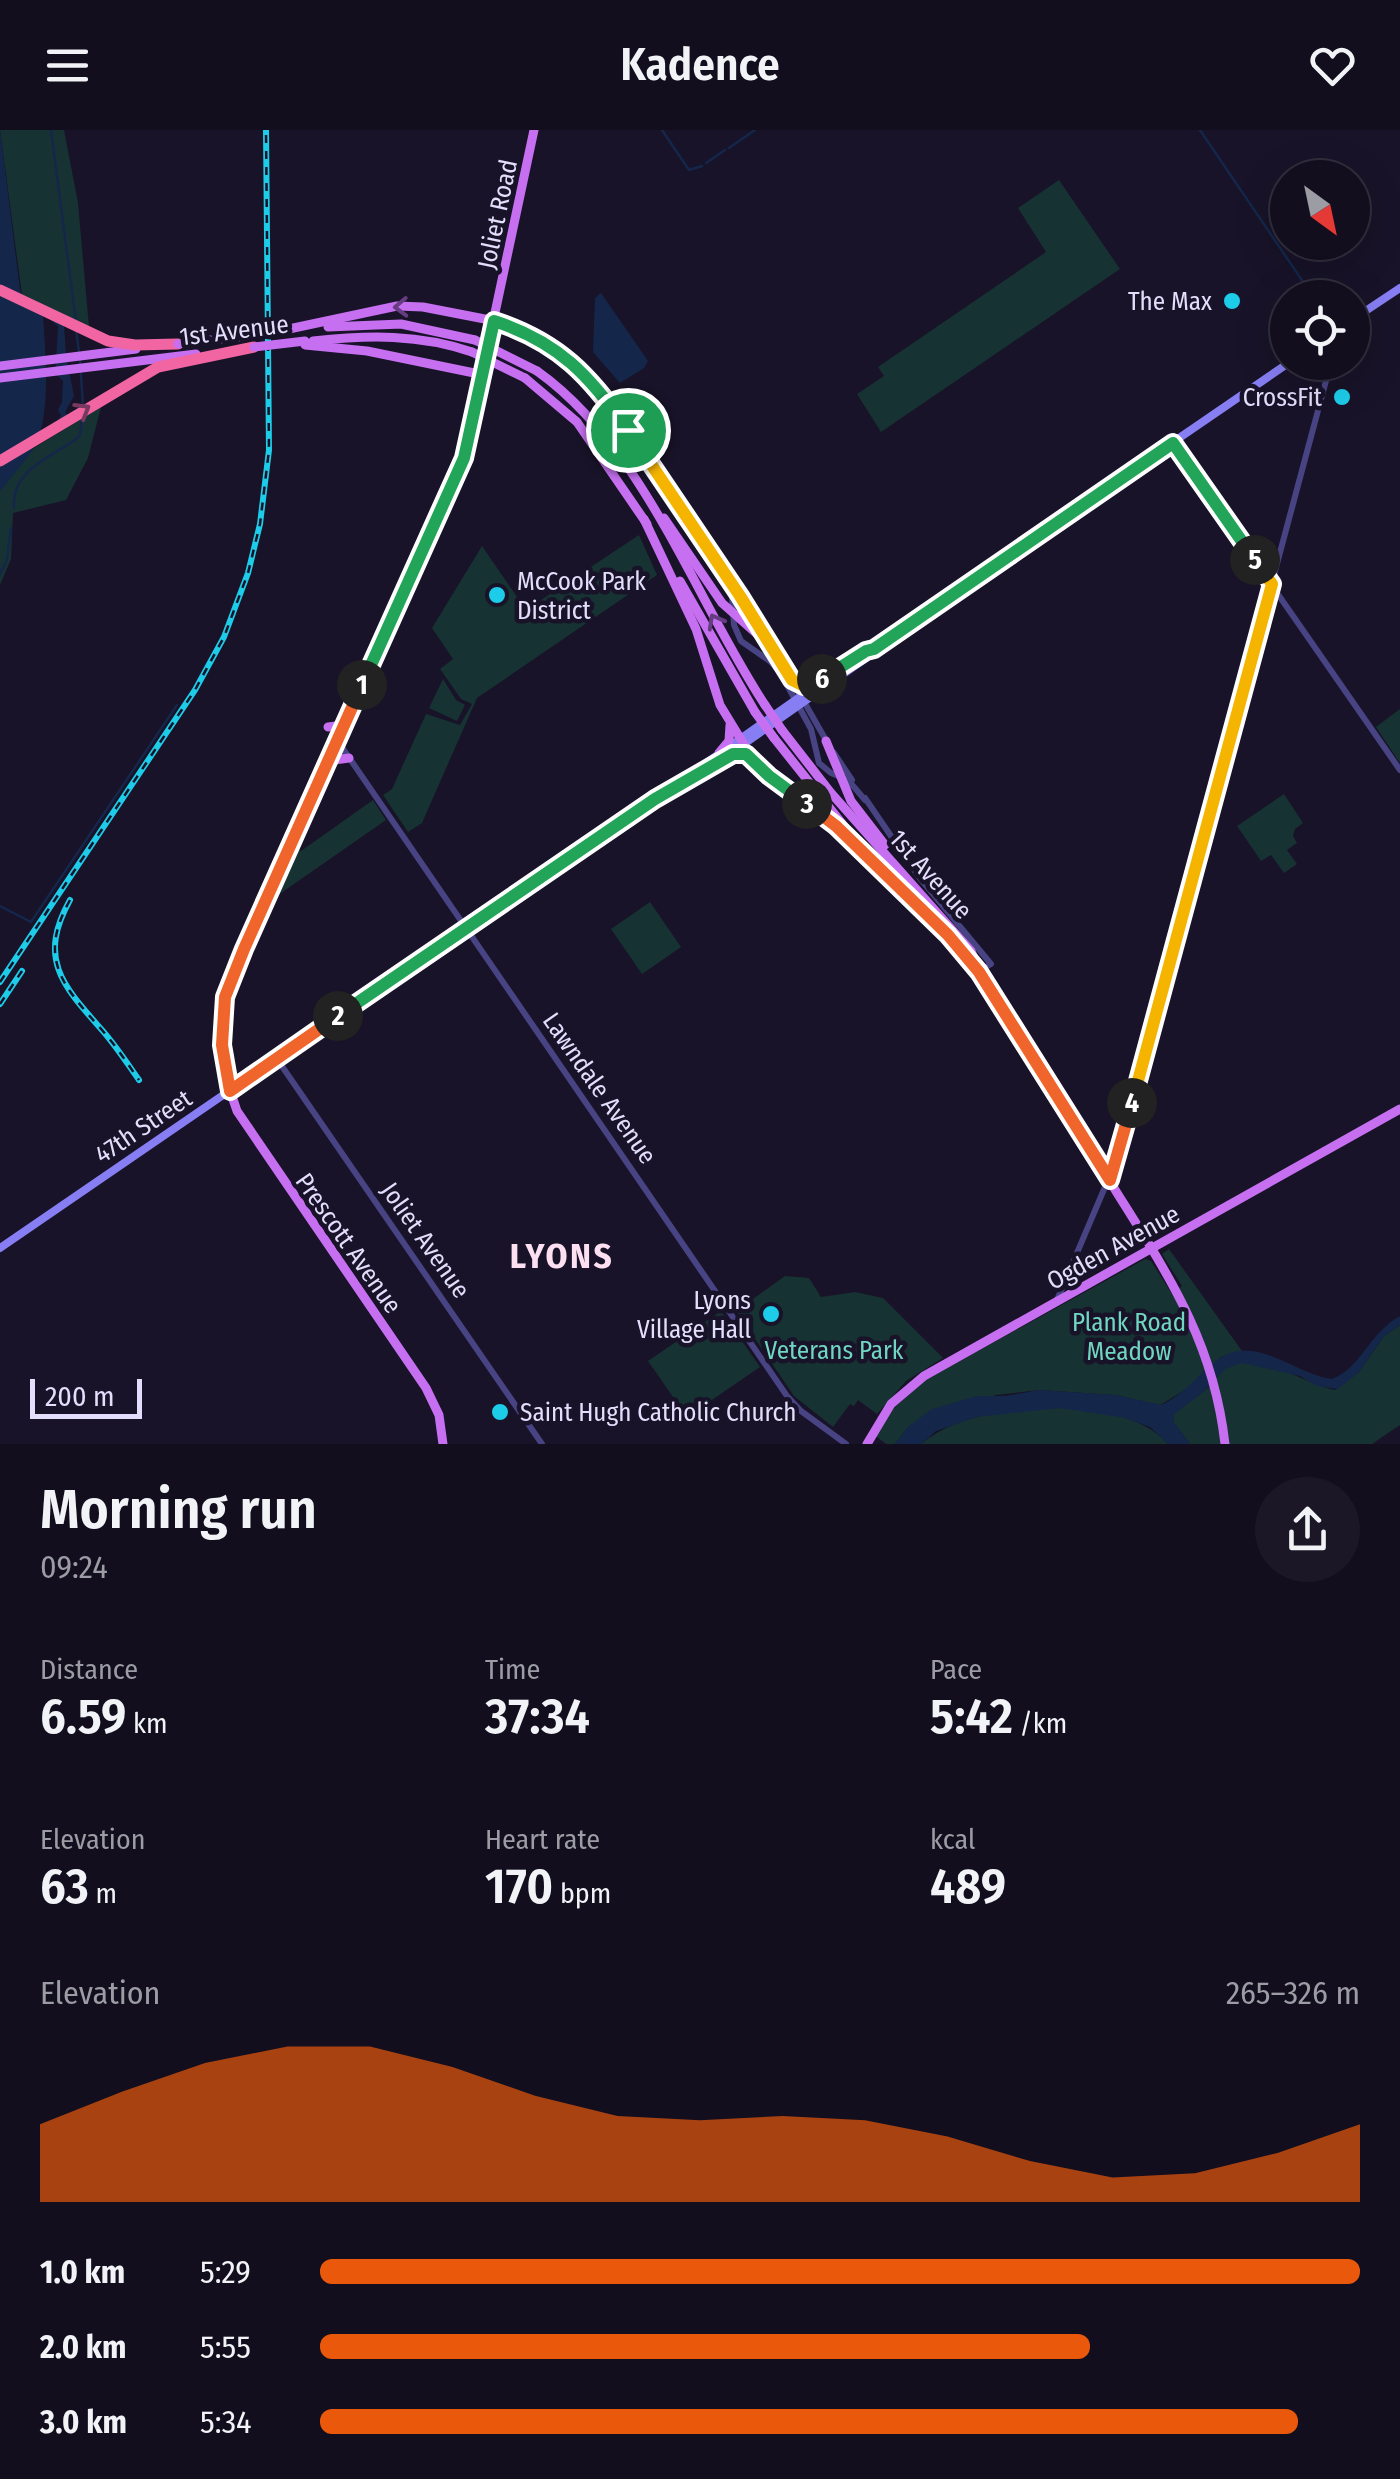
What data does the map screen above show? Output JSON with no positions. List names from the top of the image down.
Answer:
{
  "streets": {
    "main road": [
      "Joliet Road",
      "1st Avenue",
      "47th Street",
      "Prescott Avenue",
      "Ogden Avenue"
    ],
    "street": ["Lawndale Avenue", "Joliet Avenue"]
  },
  "crossings": [
    ["Joliet Road", "Lawndale Avenue"],
    ["Joliet Road", "47th Street"],
    ["Joliet Road", "Prescott Avenue"],
    ["1st Avenue", "Ogden Avenue"],
    ["Lawndale Avenue", "47th Street"],
    ["47th Street", "Joliet Avenue"],
    ["47th Street", "Prescott Avenue"]
  ],
  "districts": ["LYONS"],
  "parks": ["Plank Road Meadow", "Veterans Park"],
  "places": [
    "The Max",
    "CrossFit",
    "McCook Park District",
    "Lyons Village Hall",
    "Saint Hugh Catholic Church"
  ],
  "scale_bar": "200 m",
  "north": "bottom right",
  "page": {
    "header": "Kadence",
    "pins": [
      "5",
      "6",
      "1",
      "3",
      "2",
      "4"
    ],
    "scale": "200 m",
    "heading": ["Morning run", "09:24"],
    "stats": [
      ["Distance", "6.59 km"],
      ["Time", "37:34"],
      ["Pace", "5:42 /km"],
      ["Elevation", "63 m"],
      ["Heart rate", "170 bpm"],
      ["kcal", "489"]
    ],
    "chart": ["Elevation", "265–326 m"],
    "list": [
      {
        "name": "1.0 km",
        "note": "5:29"
      },
      {
        "name": "2.0 km",
        "note": "5:55"
      },
      {
        "name": "3.0 km",
        "note": "5:34"
      }
    ]
  }
}
